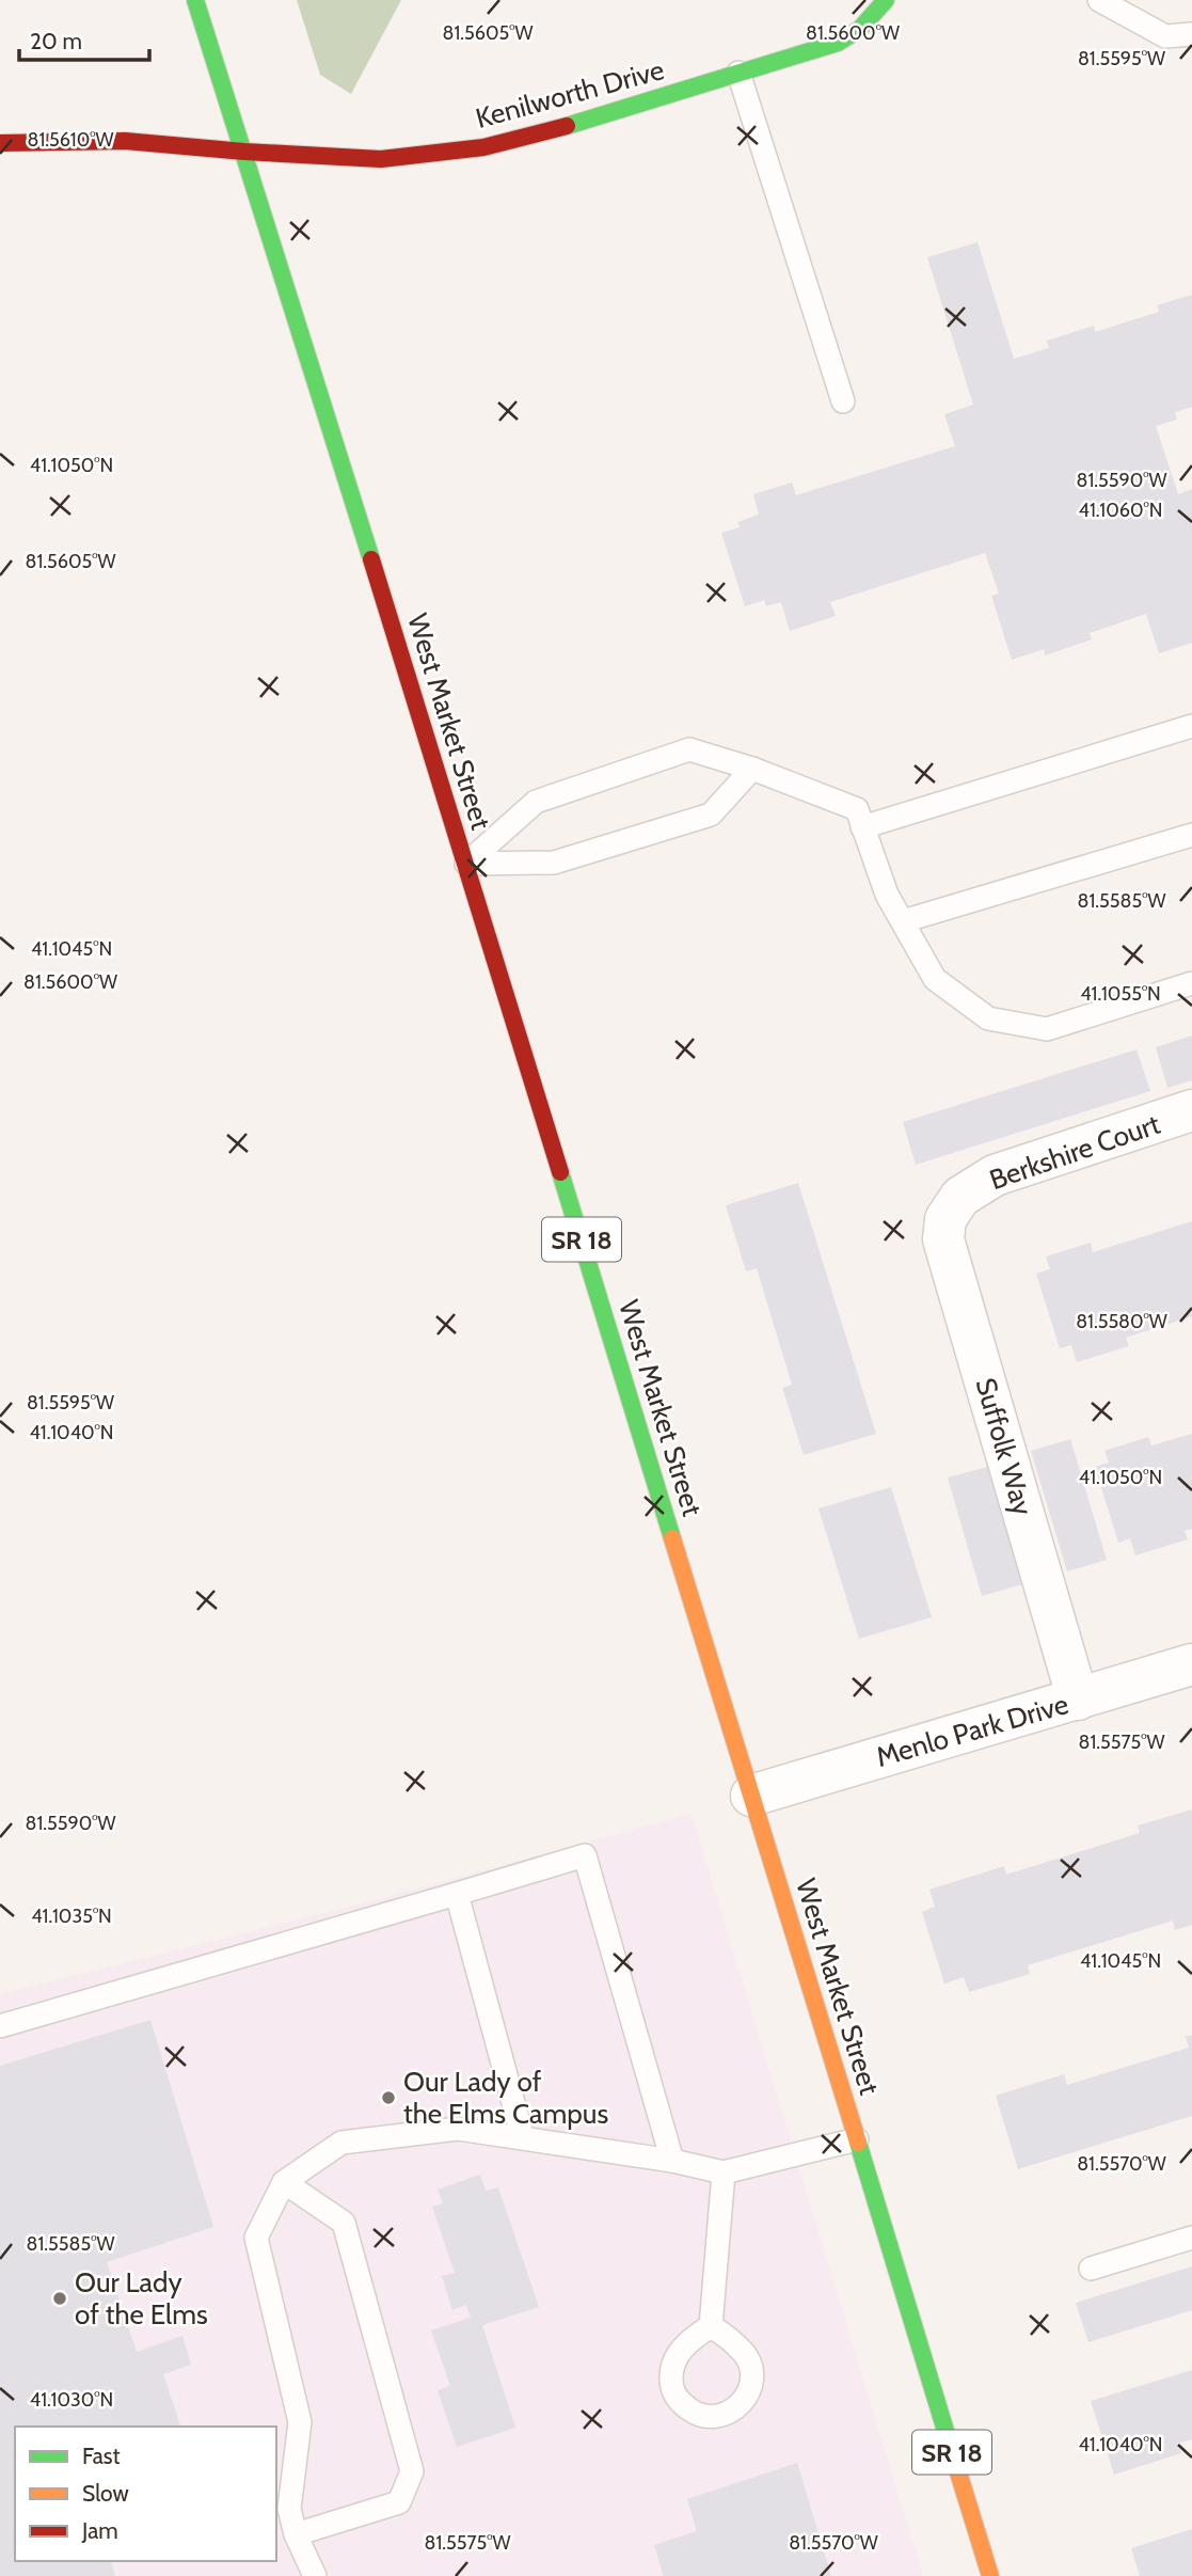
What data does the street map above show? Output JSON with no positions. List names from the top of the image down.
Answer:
{
  "streets": {
    "main road": ["Kenilworth Drive", "West Market Street", "SR 18"],
    "street": ["Berkshire Court", "Suffolk Way", "Menlo Park Drive"]
  },
  "crossings": [
    ["Kenilworth Drive", "West Market Street"],
    ["West Market Street", "Menlo Park Drive"],
    ["Berkshire Court", "Suffolk Way"],
    ["Suffolk Way", "Menlo Park Drive"]
  ],
  "places": ["Our Lady of the Elms Campus", "Our Lady of the Elms"],
  "legend": ["Fast", "Slow", "Jam"],
  "scale_bar": "20 m",
  "coordinates": [
    "81.5605°W",
    "81.5600°W",
    "81.5595°W",
    "81.5610°W",
    "41.1050°N",
    "81.5590°W",
    "41.1060°N",
    "81.5585°W",
    "41.1045°N",
    "41.1055°N",
    "81.5580°W",
    "41.1040°N",
    "81.5575°W",
    "41.1035°N",
    "81.5570°W",
    "41.1030°N"
  ]
}
